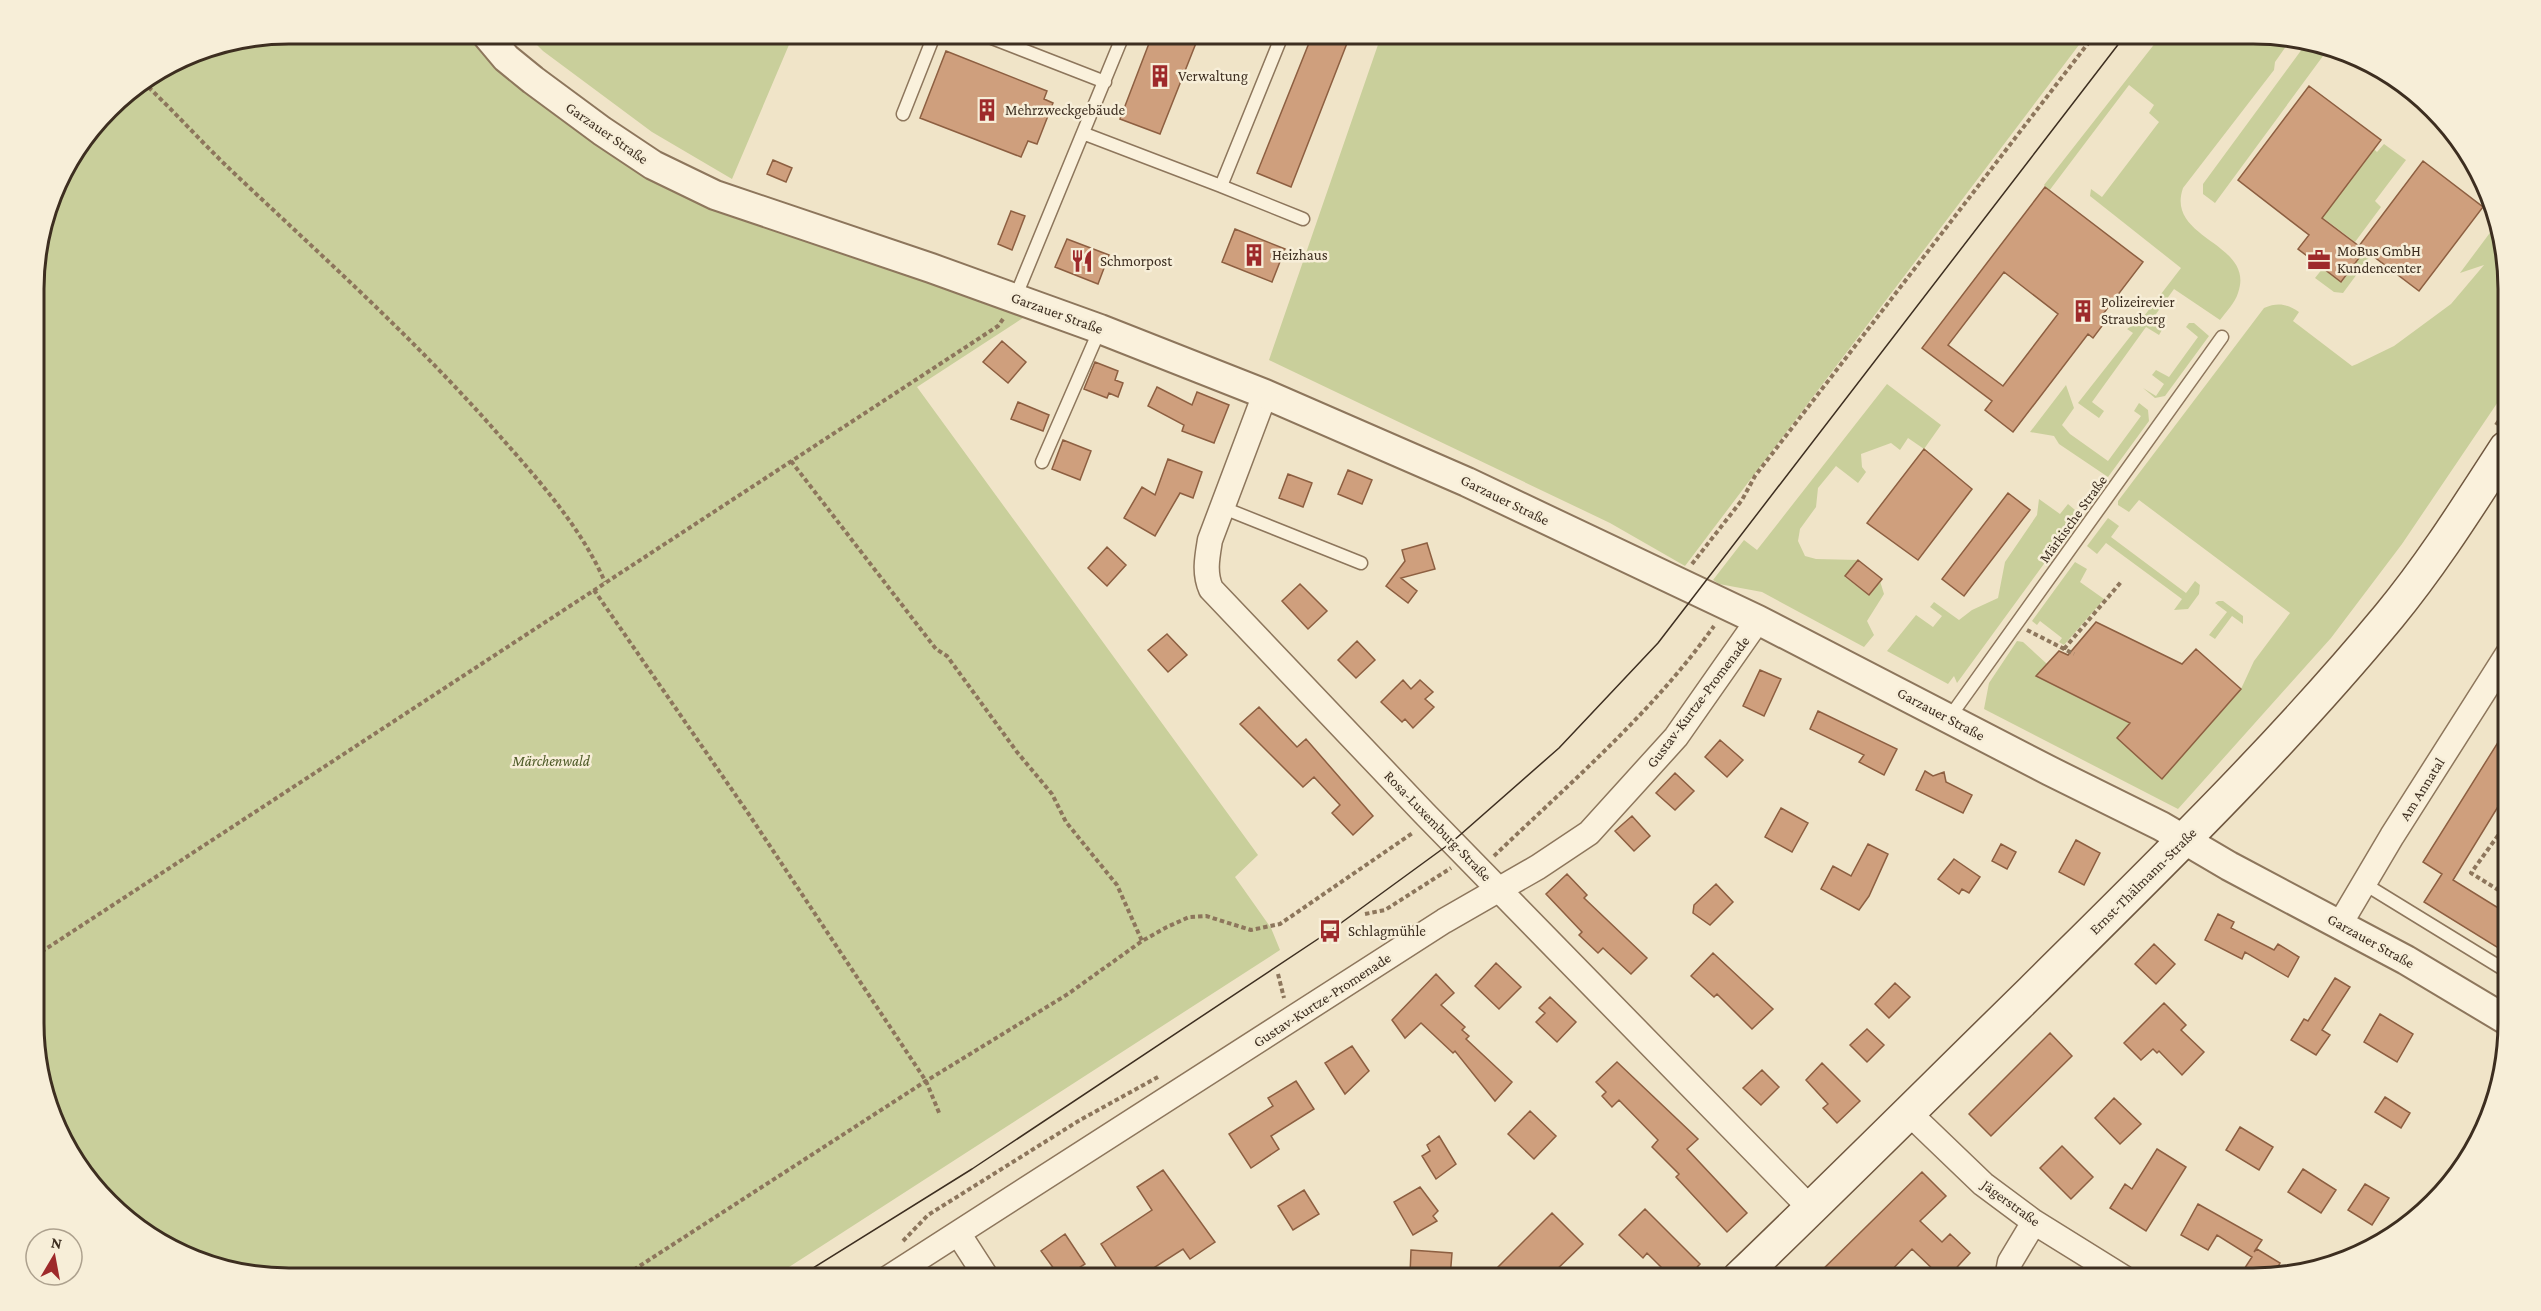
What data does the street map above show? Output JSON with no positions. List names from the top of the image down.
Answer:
{
  "streets": {
    "main road": ["Ernst-Thälmann-Straße"],
    "street": [
      "Garzauer Straße",
      "Gustav-Kurtze-Promenade",
      "Am Annatal",
      "Rosa-Luxemburg-Straße",
      "Jägerstraße"
    ],
    "lane": ["Märkische Straße"]
  },
  "crossings": [
    ["Garzauer Straße", "Märkische Straße"],
    ["Garzauer Straße", "Gustav-Kurtze-Promenade"],
    ["Garzauer Straße", "Am Annatal"],
    ["Garzauer Straße", "Rosa-Luxemburg-Straße"],
    ["Garzauer Straße", "Ernst-Thälmann-Straße"],
    ["Gustav-Kurtze-Promenade", "Rosa-Luxemburg-Straße"],
    ["Rosa-Luxemburg-Straße", "Ernst-Thälmann-Straße"],
    ["Ernst-Thälmann-Straße", "Jägerstraße"]
  ],
  "parks": ["Märchenwald"],
  "places": {
    "building": [
      "Verwaltung",
      "Mehrzweckgebäude",
      "Heizhaus",
      "Polizeirevier Strausberg"
    ],
    "office": ["MoBus GmbH Kundencenter"],
    "restaurant": ["Schmorpost"],
    "bus stop": ["Schlagmühle"]
  },
  "north": "top"
}
